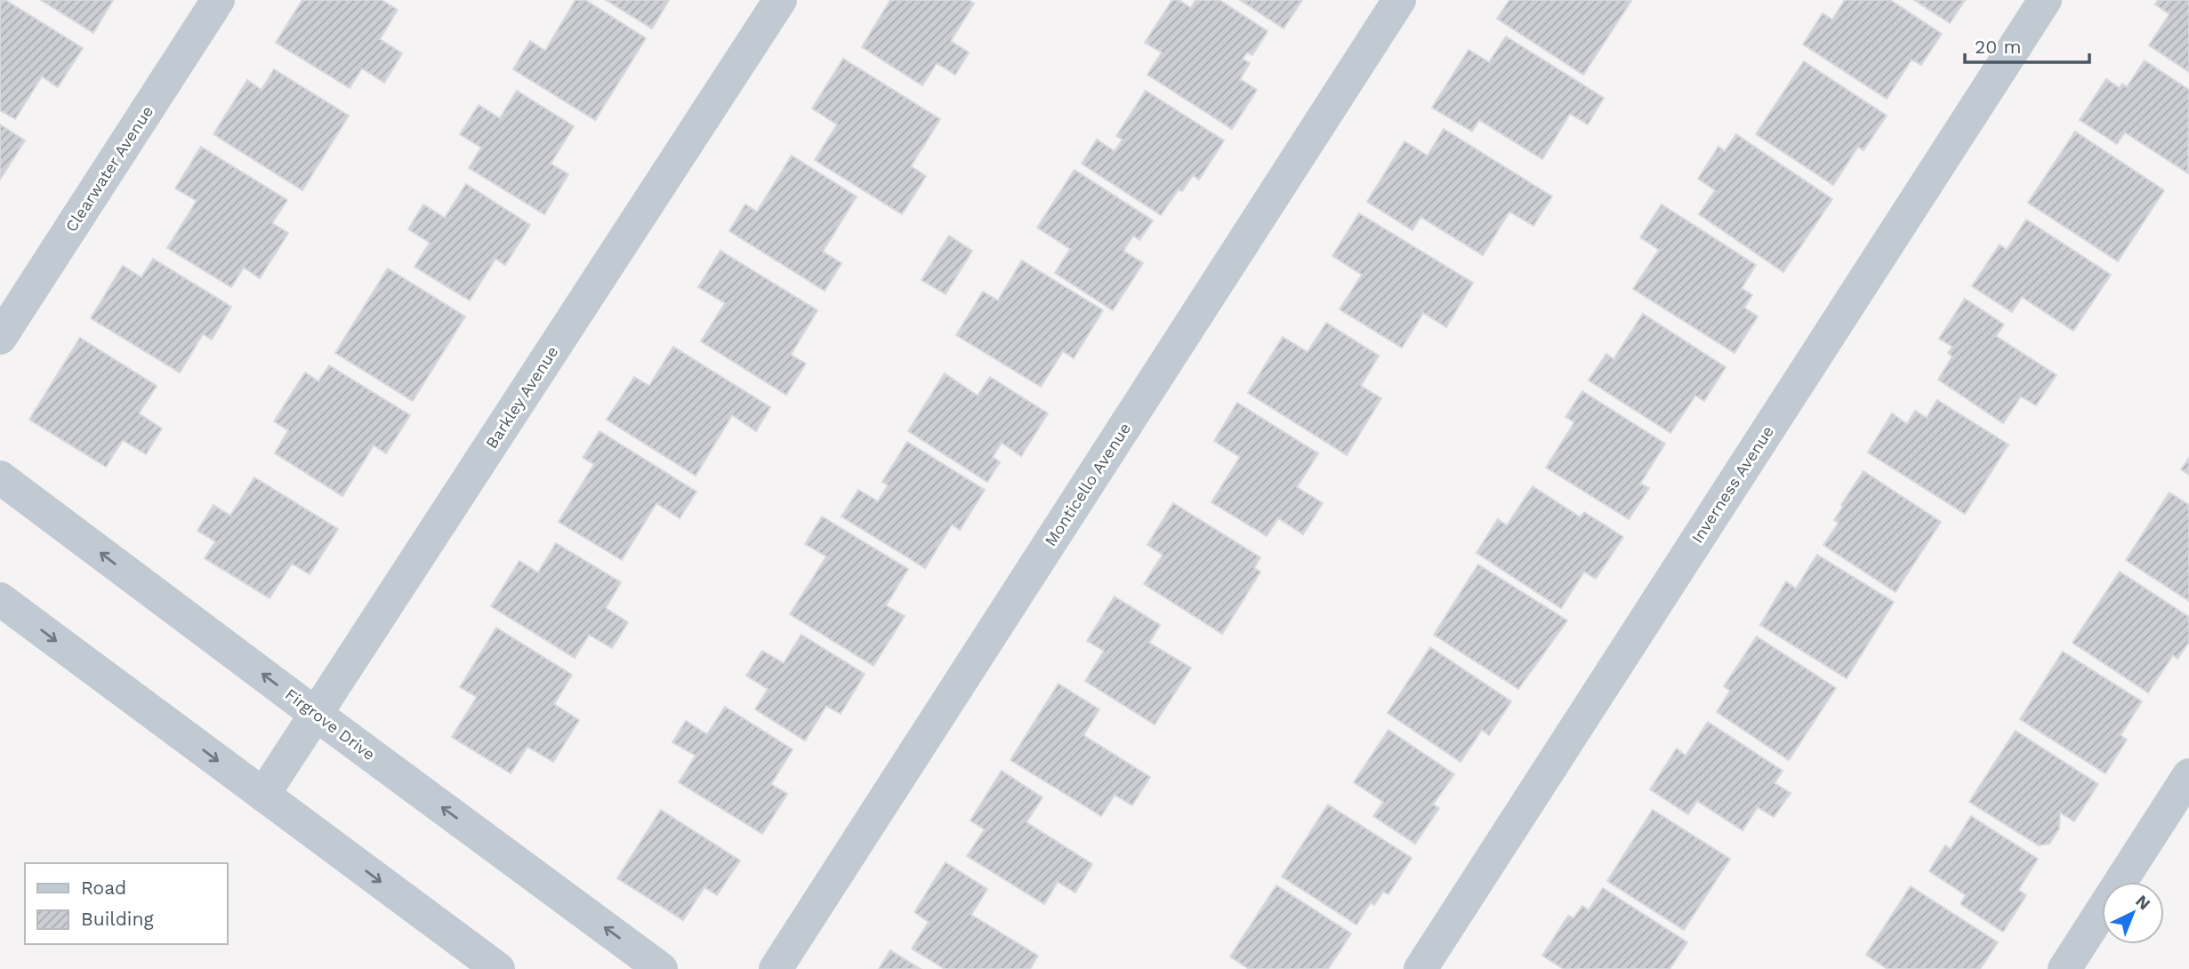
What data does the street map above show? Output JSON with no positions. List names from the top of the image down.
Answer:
{
  "streets": {
    "street": [
      "Clearwater Avenue",
      "Barkley Avenue",
      "Monticello Avenue",
      "Inverness Avenue",
      "Firgrove Drive"
    ]
  },
  "crossings": [
    ["Barkley Avenue", "Firgrove Drive"]
  ],
  "legend": ["Road", "Building"],
  "scale_bar": "20 m",
  "north": "top right"
}
